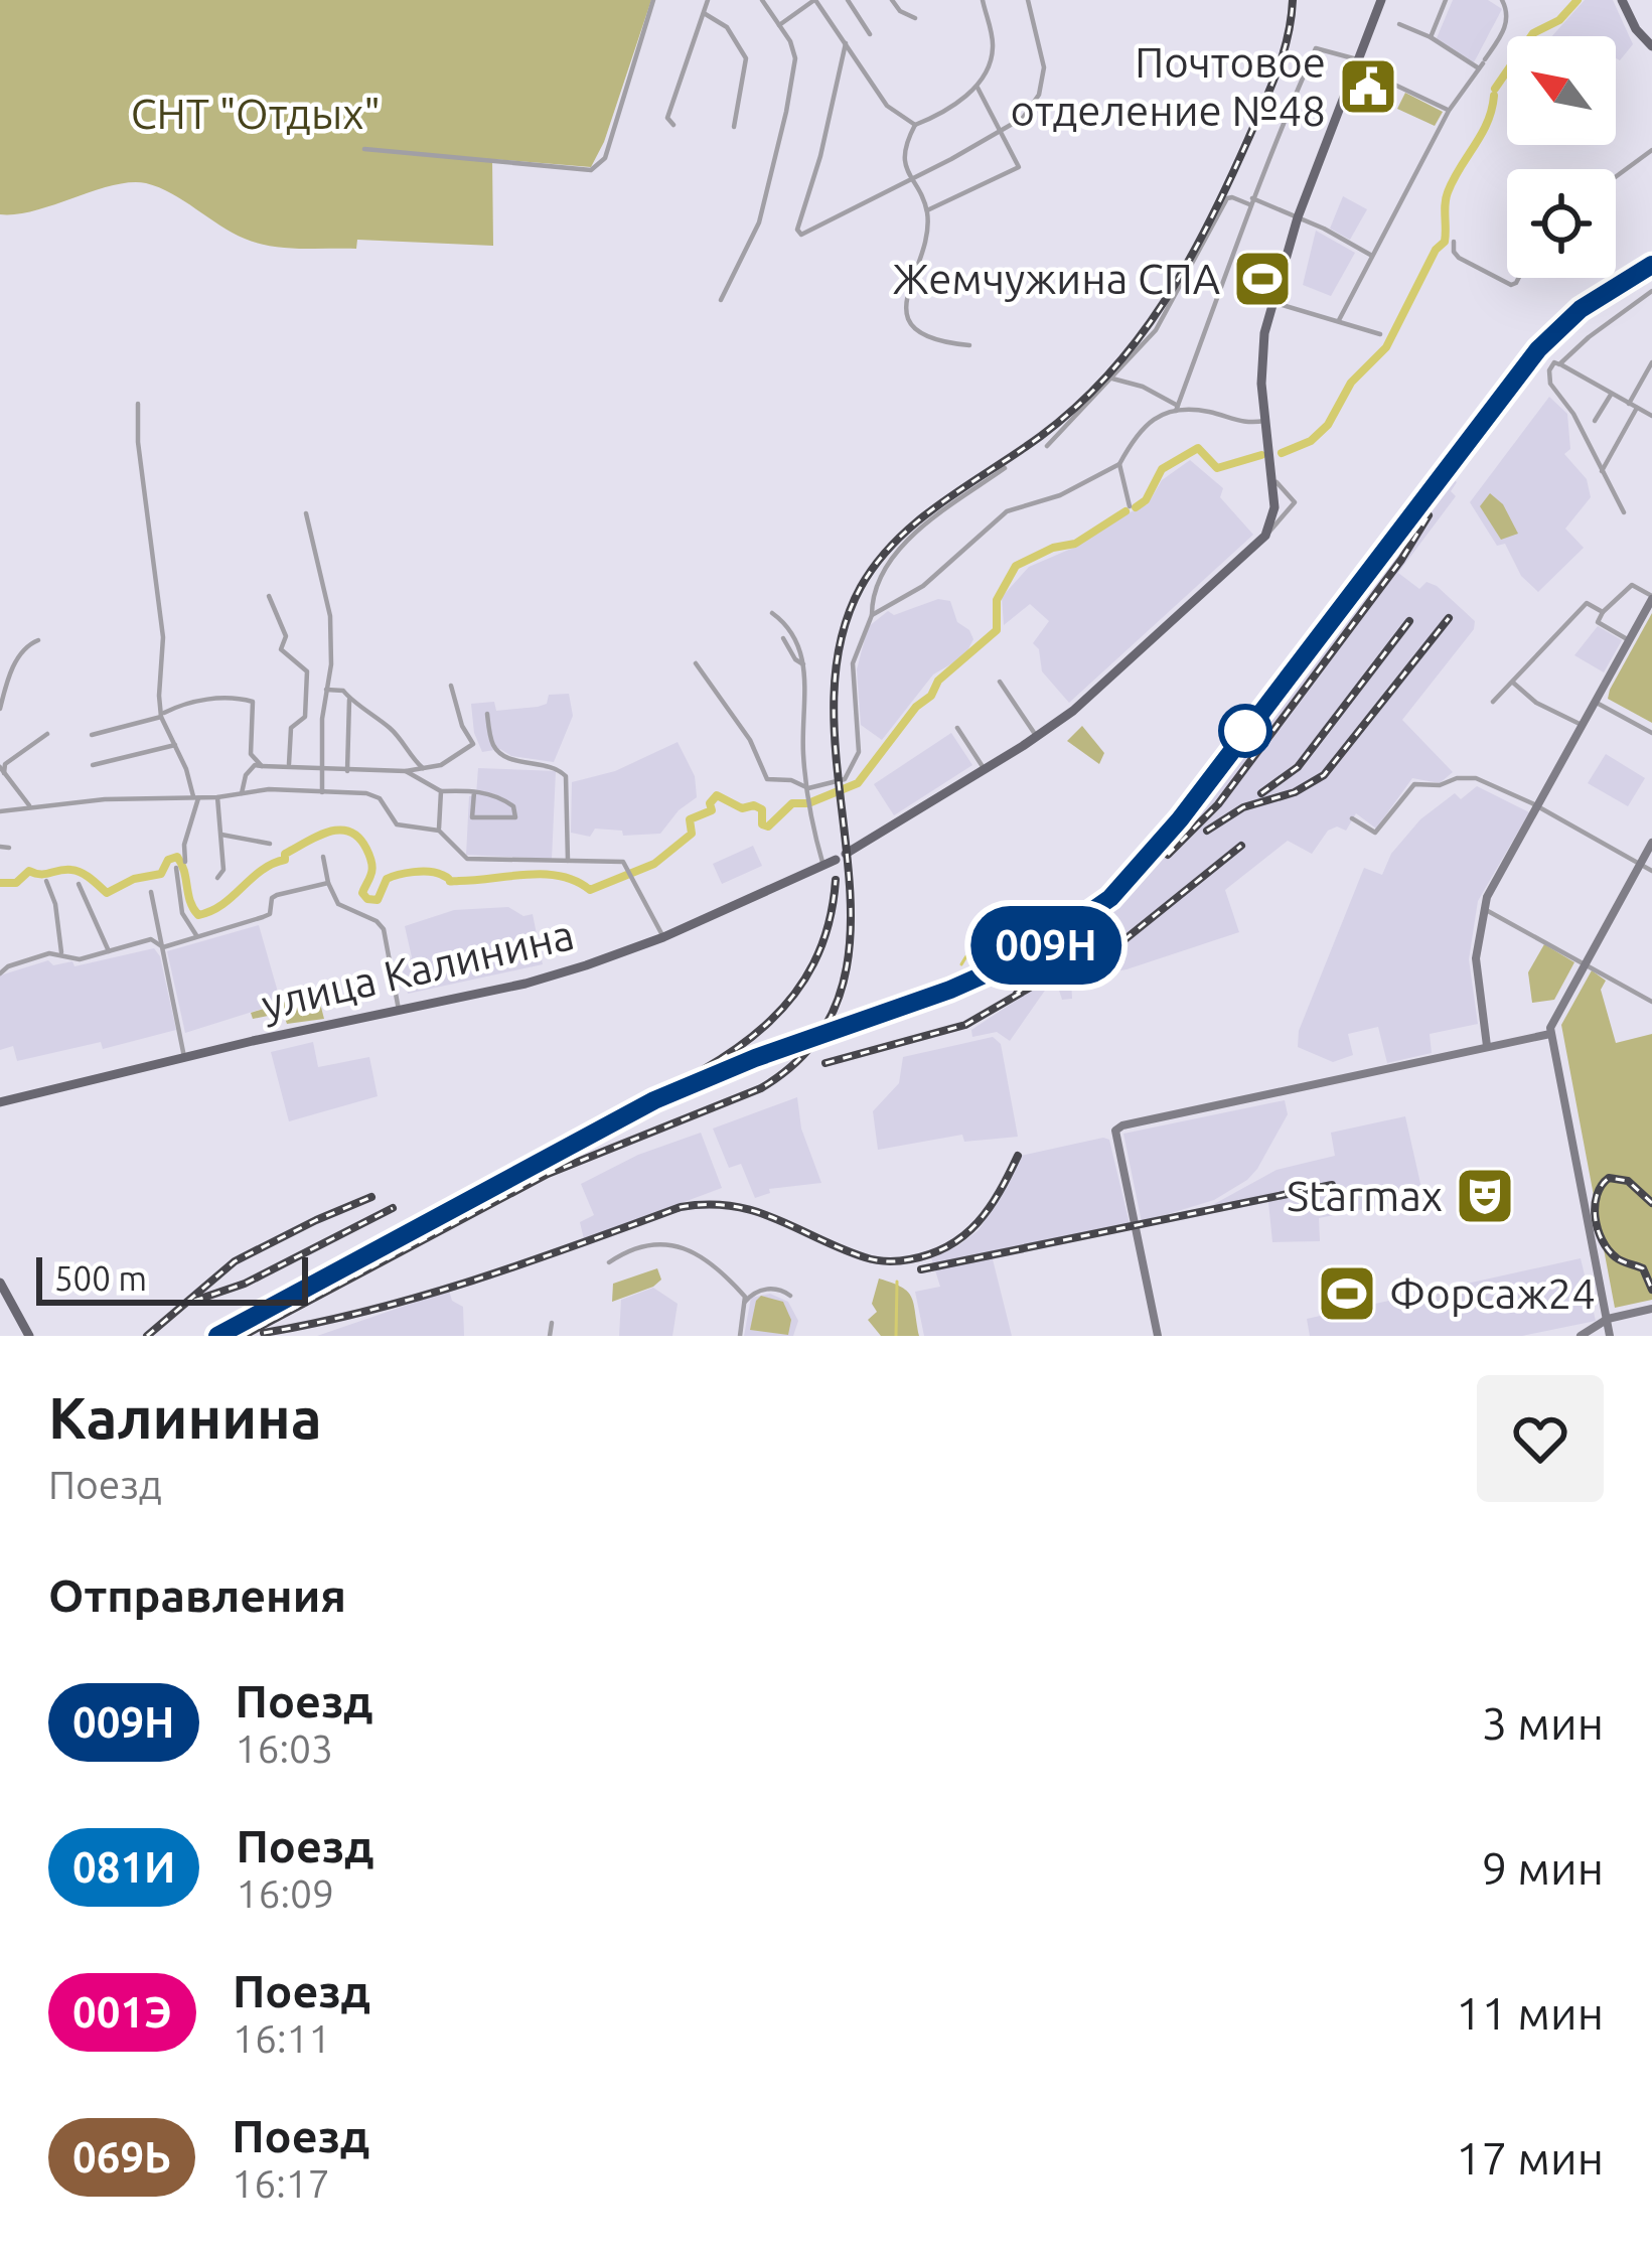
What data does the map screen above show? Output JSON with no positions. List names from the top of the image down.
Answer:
{
  "streets": {
    "main road": ["улица Калинина"]
  },
  "parks": ["СНТ \"Отдых\""],
  "places": {
    "public building": ["Почтовое отделение №48"],
    "sports": ["Жемчужина СПА", "Форсаж24"],
    "theatre": ["Starmax"]
  },
  "scale_bar": "500 m",
  "north": "top left",
  "page": {
    "on_map": "009Н",
    "scale": "500 m",
    "heading": [
      ["Калинина", "Поезд"],
      "Отправления"
    ],
    "list": [
      {
        "mark": "009Н",
        "name": "Поезд",
        "note": "16:03",
        "value": "3 мин"
      },
      {
        "mark": "081И",
        "name": "Поезд",
        "note": "16:09",
        "value": "9 мин"
      },
      {
        "mark": "001Э",
        "name": "Поезд",
        "note": "16:11",
        "value": "11 мин"
      },
      {
        "mark": "069Ь",
        "name": "Поезд",
        "note": "16:17",
        "value": "17 мин"
      }
    ]
  }
}
